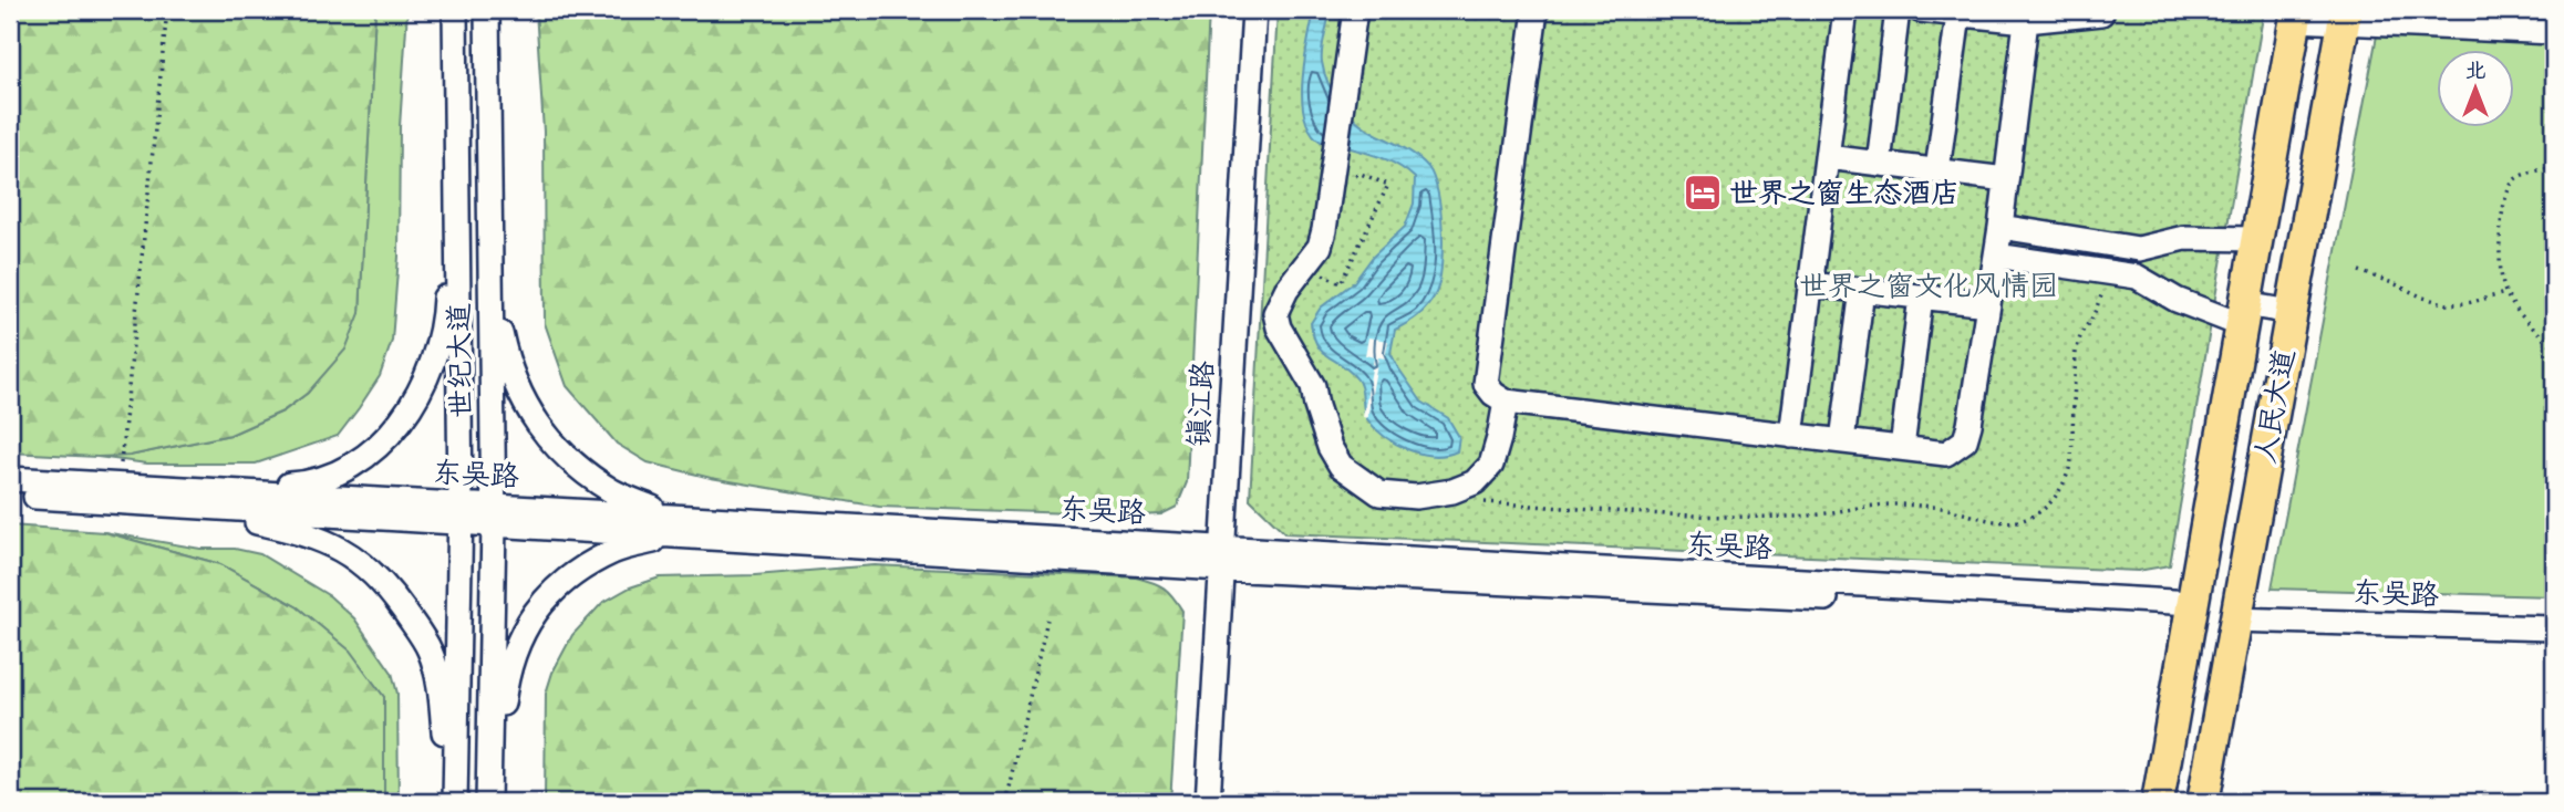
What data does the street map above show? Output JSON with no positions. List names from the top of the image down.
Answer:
{
  "streets": {
    "main road": ["人民大道"],
    "street": ["世纪大道", "镇江路", "东吴路"]
  },
  "crossings": [
    ["世纪大道", "东吴路"],
    ["镇江路", "东吴路"],
    ["人民大道", "东吴路"]
  ],
  "parks": ["世界之窗文化风情园"],
  "places": {
    "hotel": ["世界之窗生态酒店"]
  },
  "north": "top"
}
